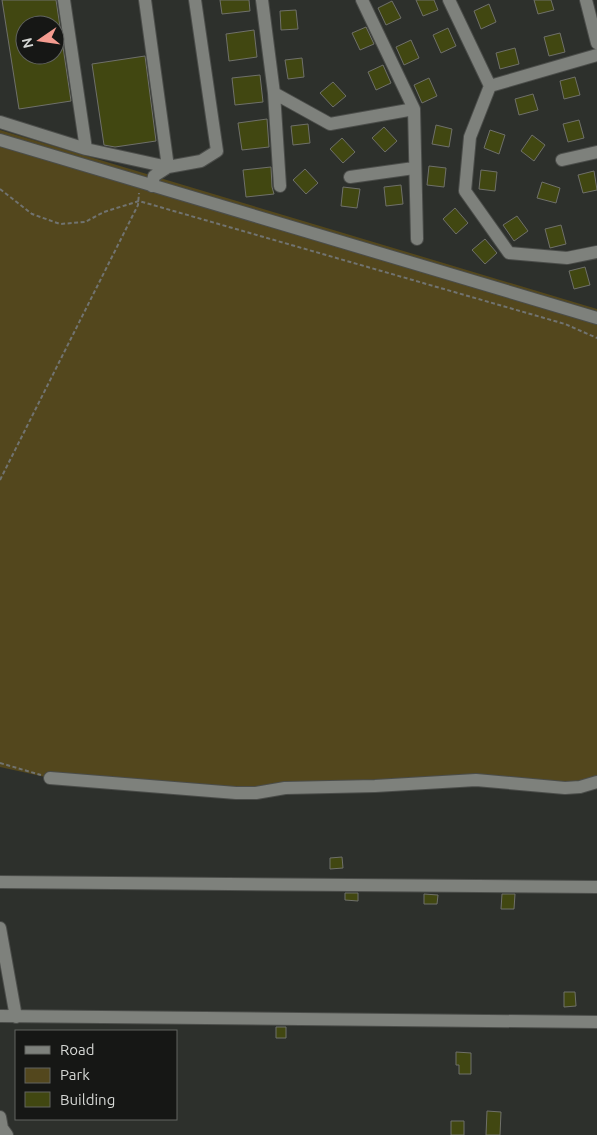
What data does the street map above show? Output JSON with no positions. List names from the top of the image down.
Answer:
{
  "legend": ["Road", "Park", "Building"],
  "north": "left"
}
